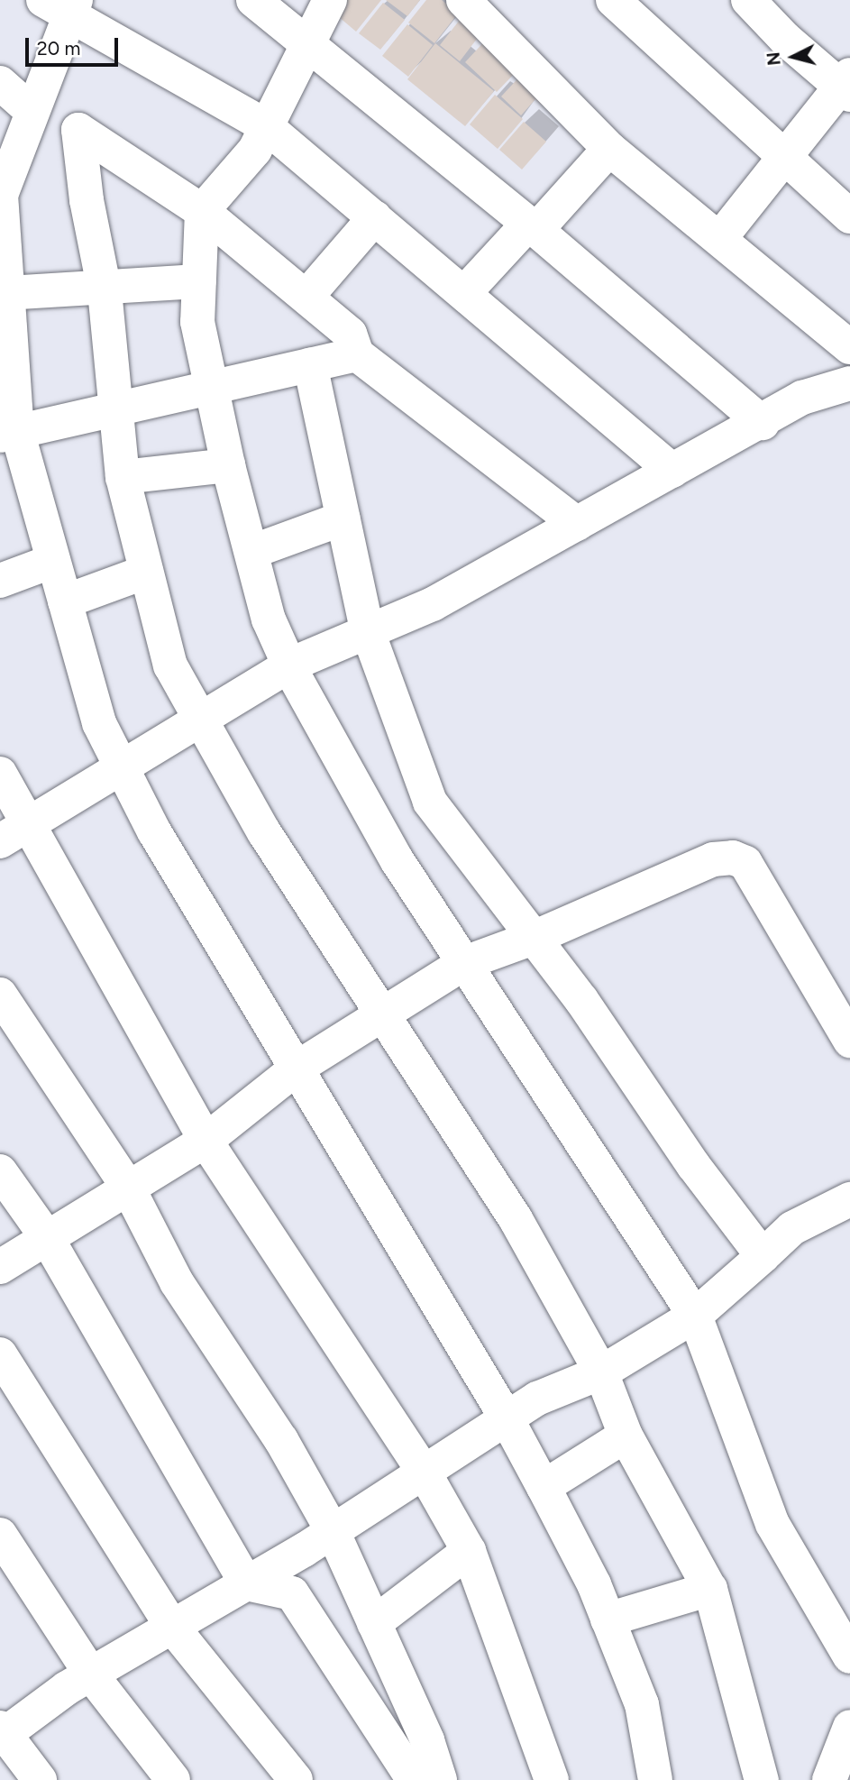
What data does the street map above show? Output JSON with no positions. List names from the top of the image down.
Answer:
{
  "scale_bar": "20 m",
  "north": "left"
}
